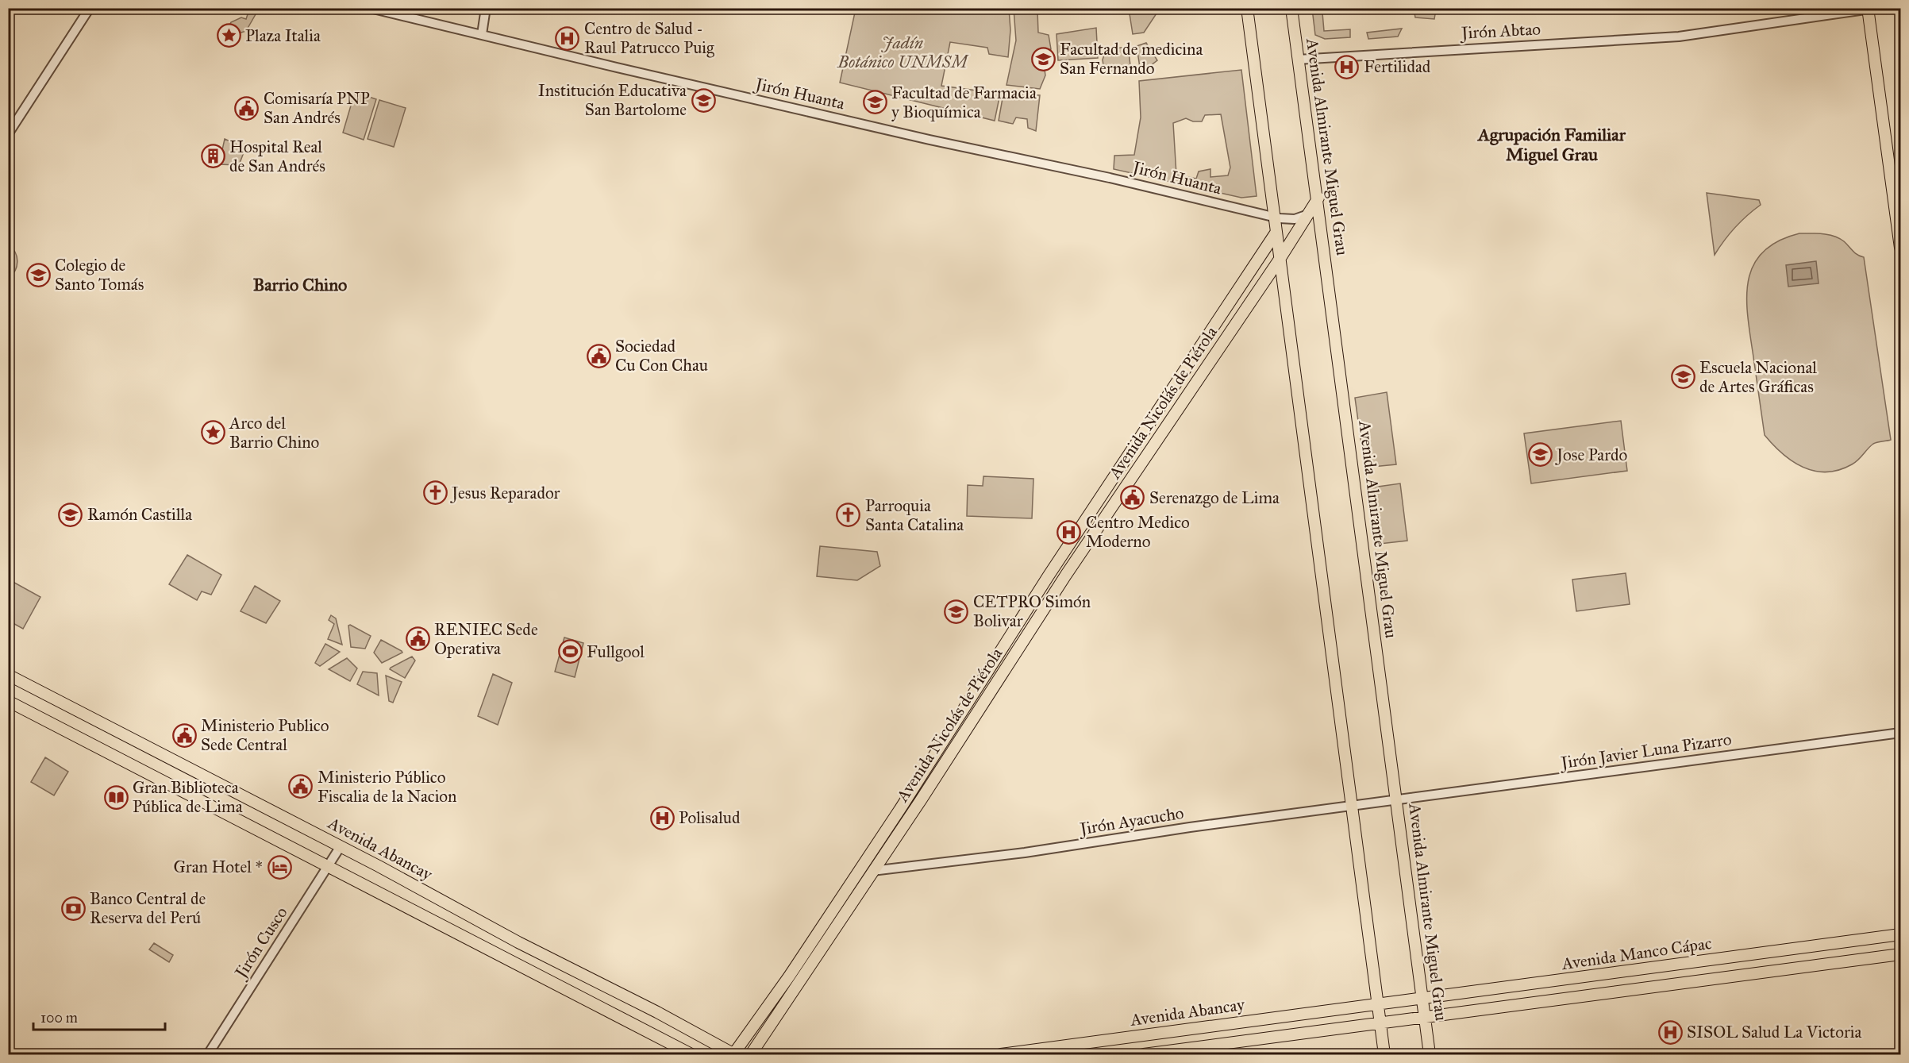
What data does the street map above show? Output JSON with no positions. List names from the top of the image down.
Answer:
{
  "streets": {
    "main road": [
      "Avenida Almirante Miguel Grau",
      "Avenida Nicolás de Piérola",
      "Avenida Abancay",
      "Avenida Manco Cápac"
    ],
    "street": [
      "Jirón Abtao",
      "Jirón Huanta",
      "Jirón Javier Luna Pizarro",
      "Jirón Ayacucho",
      "Jirón Cusco"
    ]
  },
  "crossings": [
    ["Jirón Abtao", "Avenida Almirante Miguel Grau"],
    ["Jirón Huanta", "Avenida Nicolás de Piérola"],
    ["Avenida Almirante Miguel Grau", "Avenida Nicolás de Piérola"],
    ["Avenida Almirante Miguel Grau", "Jirón Javier Luna Pizarro"],
    ["Avenida Almirante Miguel Grau", "Jirón Ayacucho"],
    ["Avenida Almirante Miguel Grau", "Avenida Manco Cápac"],
    ["Avenida Nicolás de Piérola", "Jirón Ayacucho"],
    ["Avenida Nicolás de Piérola", "Avenida Abancay"],
    ["Jirón Javier Luna Pizarro", "Jirón Ayacucho"],
    ["Avenida Abancay", "Jirón Cusco"],
    ["Avenida Abancay", "Avenida Manco Cápac"]
  ],
  "districts": ["Agrupación Familiar Miguel Grau", "Barrio Chino"],
  "parks": ["Jadín Botánico UNMSM"],
  "places": {
    "place": ["Plaza Italia", "Arco del Barrio Chino"],
    "hospital": [
      "Centro de Salud - Raul Patrucco Puig",
      "Fertilidad",
      "Centro Medico Moderno",
      "Polisalud",
      "SISOL Salud La Victoria"
    ],
    "school or university": [
      "Facultad de medicina San Fernando",
      "Institución Educativa San Bartolome",
      "Facultad de Farmacia y Bioquímica",
      "Colegio de Santo Tomás",
      "Escuela Nacional de Artes Gráficas",
      "Jose Pardo",
      "Ramón Castilla",
      "CETPRO Simón Bolivar"
    ],
    "public building": [
      "Comisaría PNP San Andrés",
      "Sociedad Cu Con Chau",
      "Serenazgo de Lima",
      "RENIEC Sede Operativa",
      "Ministerio Publico Sede Central",
      "Ministerio Público Fiscalia de la Nacion"
    ],
    "building": ["Hospital Real de San Andrés"],
    "church": ["Jesus Reparador", "Parroquia Santa Catalina"],
    "sports": ["Fullgool"],
    "library": ["Gran Biblioteca Pública de Lima"],
    "hotel": ["Gran Hotel *"],
    "bank": ["Banco Central de Reserva del Perú"]
  },
  "scale_bar": "100 m"
}
